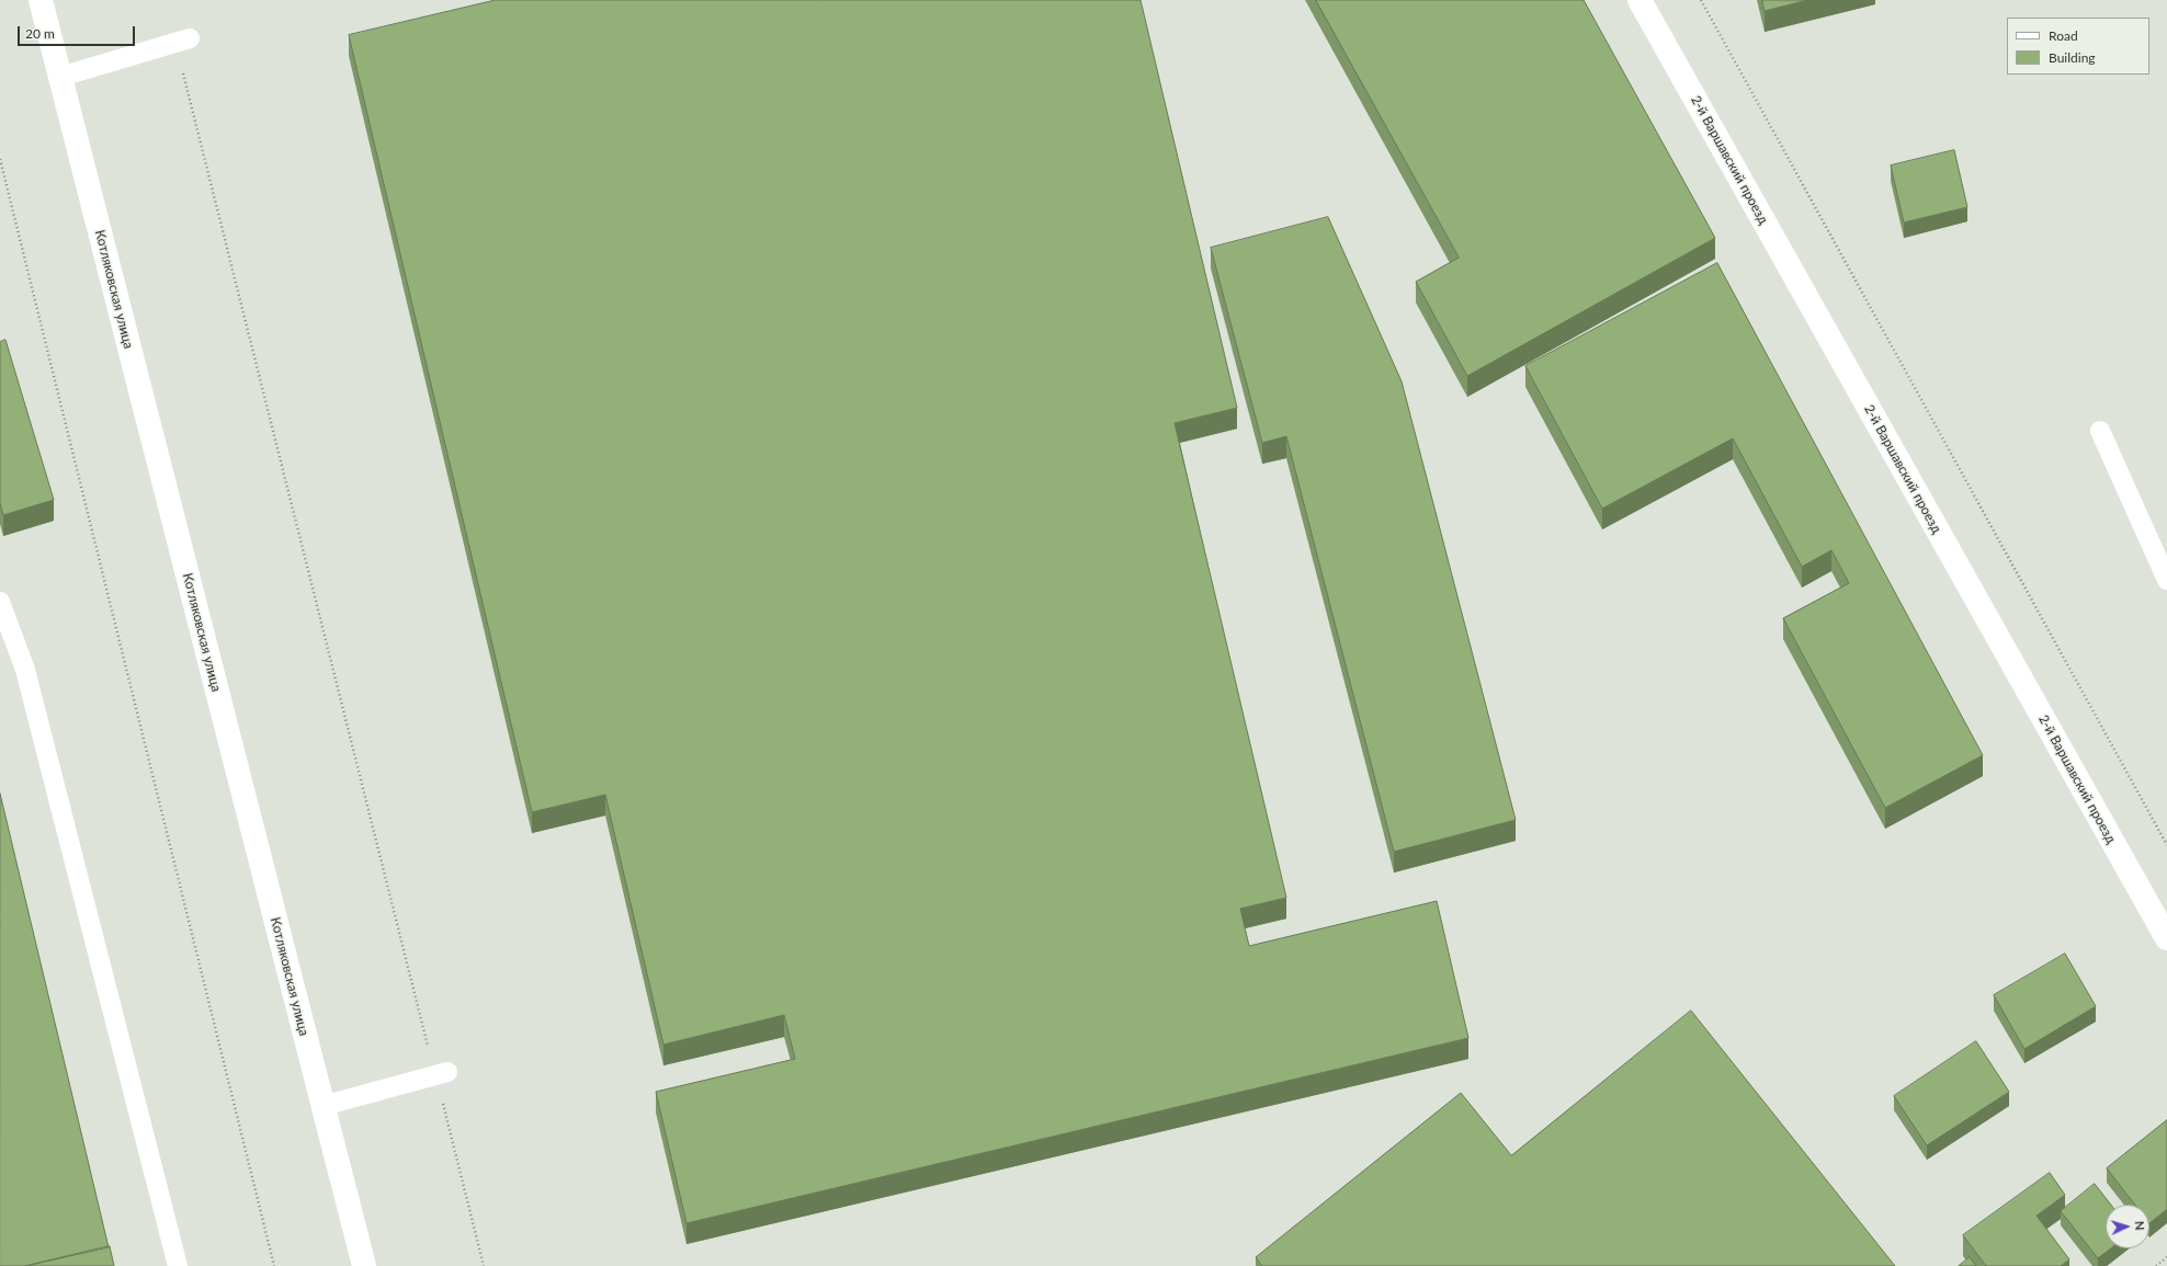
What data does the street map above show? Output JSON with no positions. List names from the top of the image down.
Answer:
{
  "streets": {
    "street": ["2-й Варшавский проезд", "Котляковская улица"]
  },
  "legend": ["Road", "Building"],
  "scale_bar": "20 m",
  "north": "right"
}
